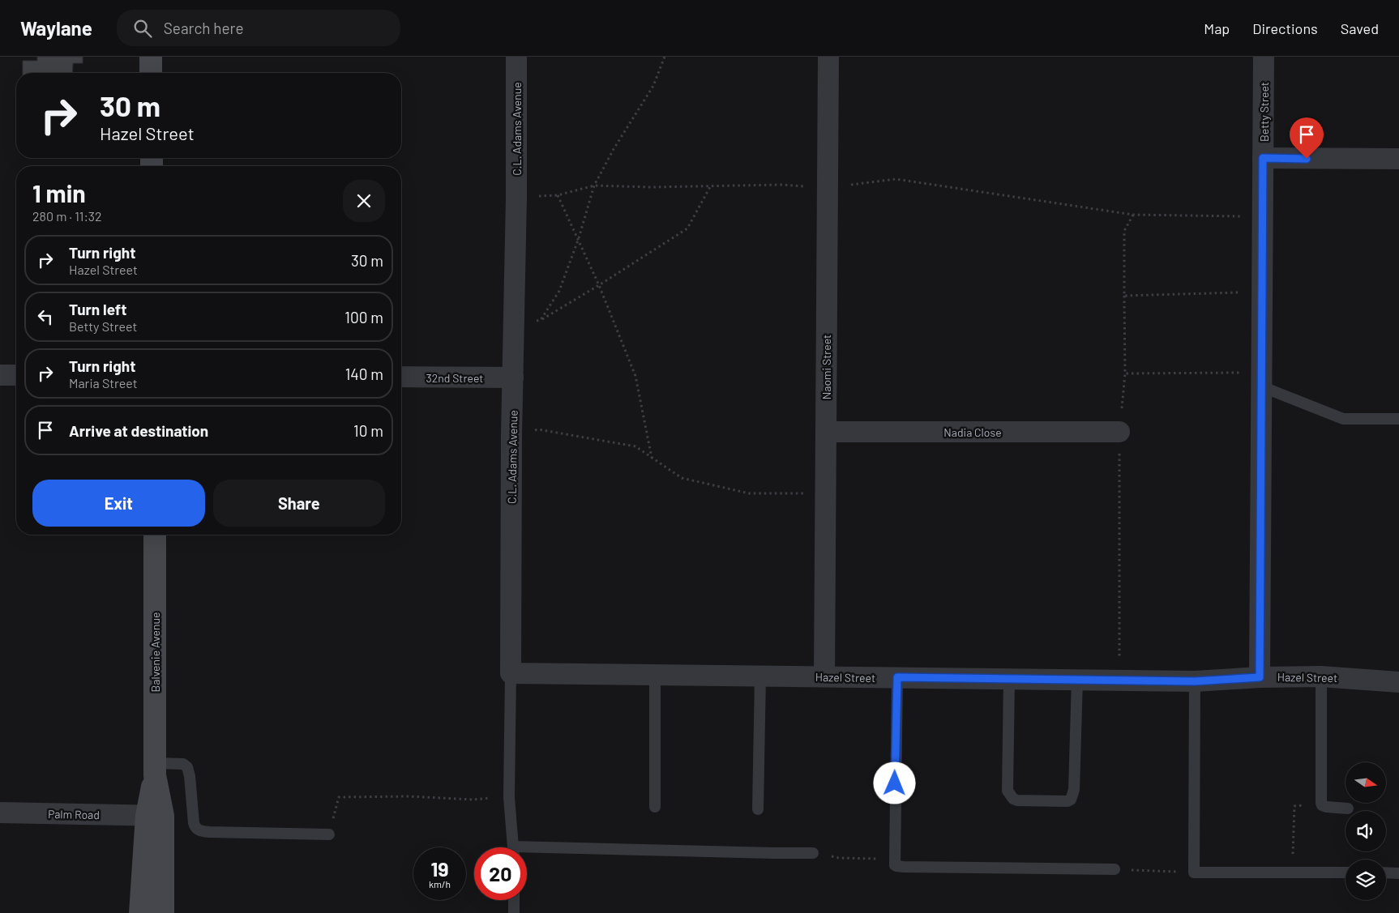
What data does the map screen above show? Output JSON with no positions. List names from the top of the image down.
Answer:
{
  "streets": {
    "street": [
      "Betty Street",
      "C.L. Adams Avenue",
      "Naomi Street",
      "32nd Street",
      "Nadia Close",
      "Balvenie Avenue",
      "Hazel Street",
      "Palm Road"
    ]
  },
  "crossings": [
    ["Betty Street", "Hazel Street"],
    ["C.L. Adams Avenue", "32nd Street"],
    ["C.L. Adams Avenue", "Hazel Street"],
    ["Naomi Street", "Nadia Close"],
    ["Naomi Street", "Hazel Street"],
    ["Balvenie Avenue", "Palm Road"]
  ],
  "north": "right",
  "page": {
    "header": "Waylane",
    "search": "Search here",
    "nav": ["Map", "Directions", "Saved"],
    "turn": ["30 m", "Hazel Street"],
    "heading": ["1 min", "280 m · 11:32"],
    "list": [
      {
        "name": "Turn right",
        "note": "Hazel Street",
        "value": "30 m"
      },
      {
        "name": "Turn left",
        "note": "Betty Street",
        "value": "100 m"
      },
      {
        "name": "Turn right",
        "note": "Maria Street",
        "value": "140 m"
      },
      {
        "name": "Arrive at destination",
        "value": "10 m"
      }
    ],
    "buttons": ["Exit", "Share"],
    "speed": "19 km/h",
    "limit": "20"
  }
}
